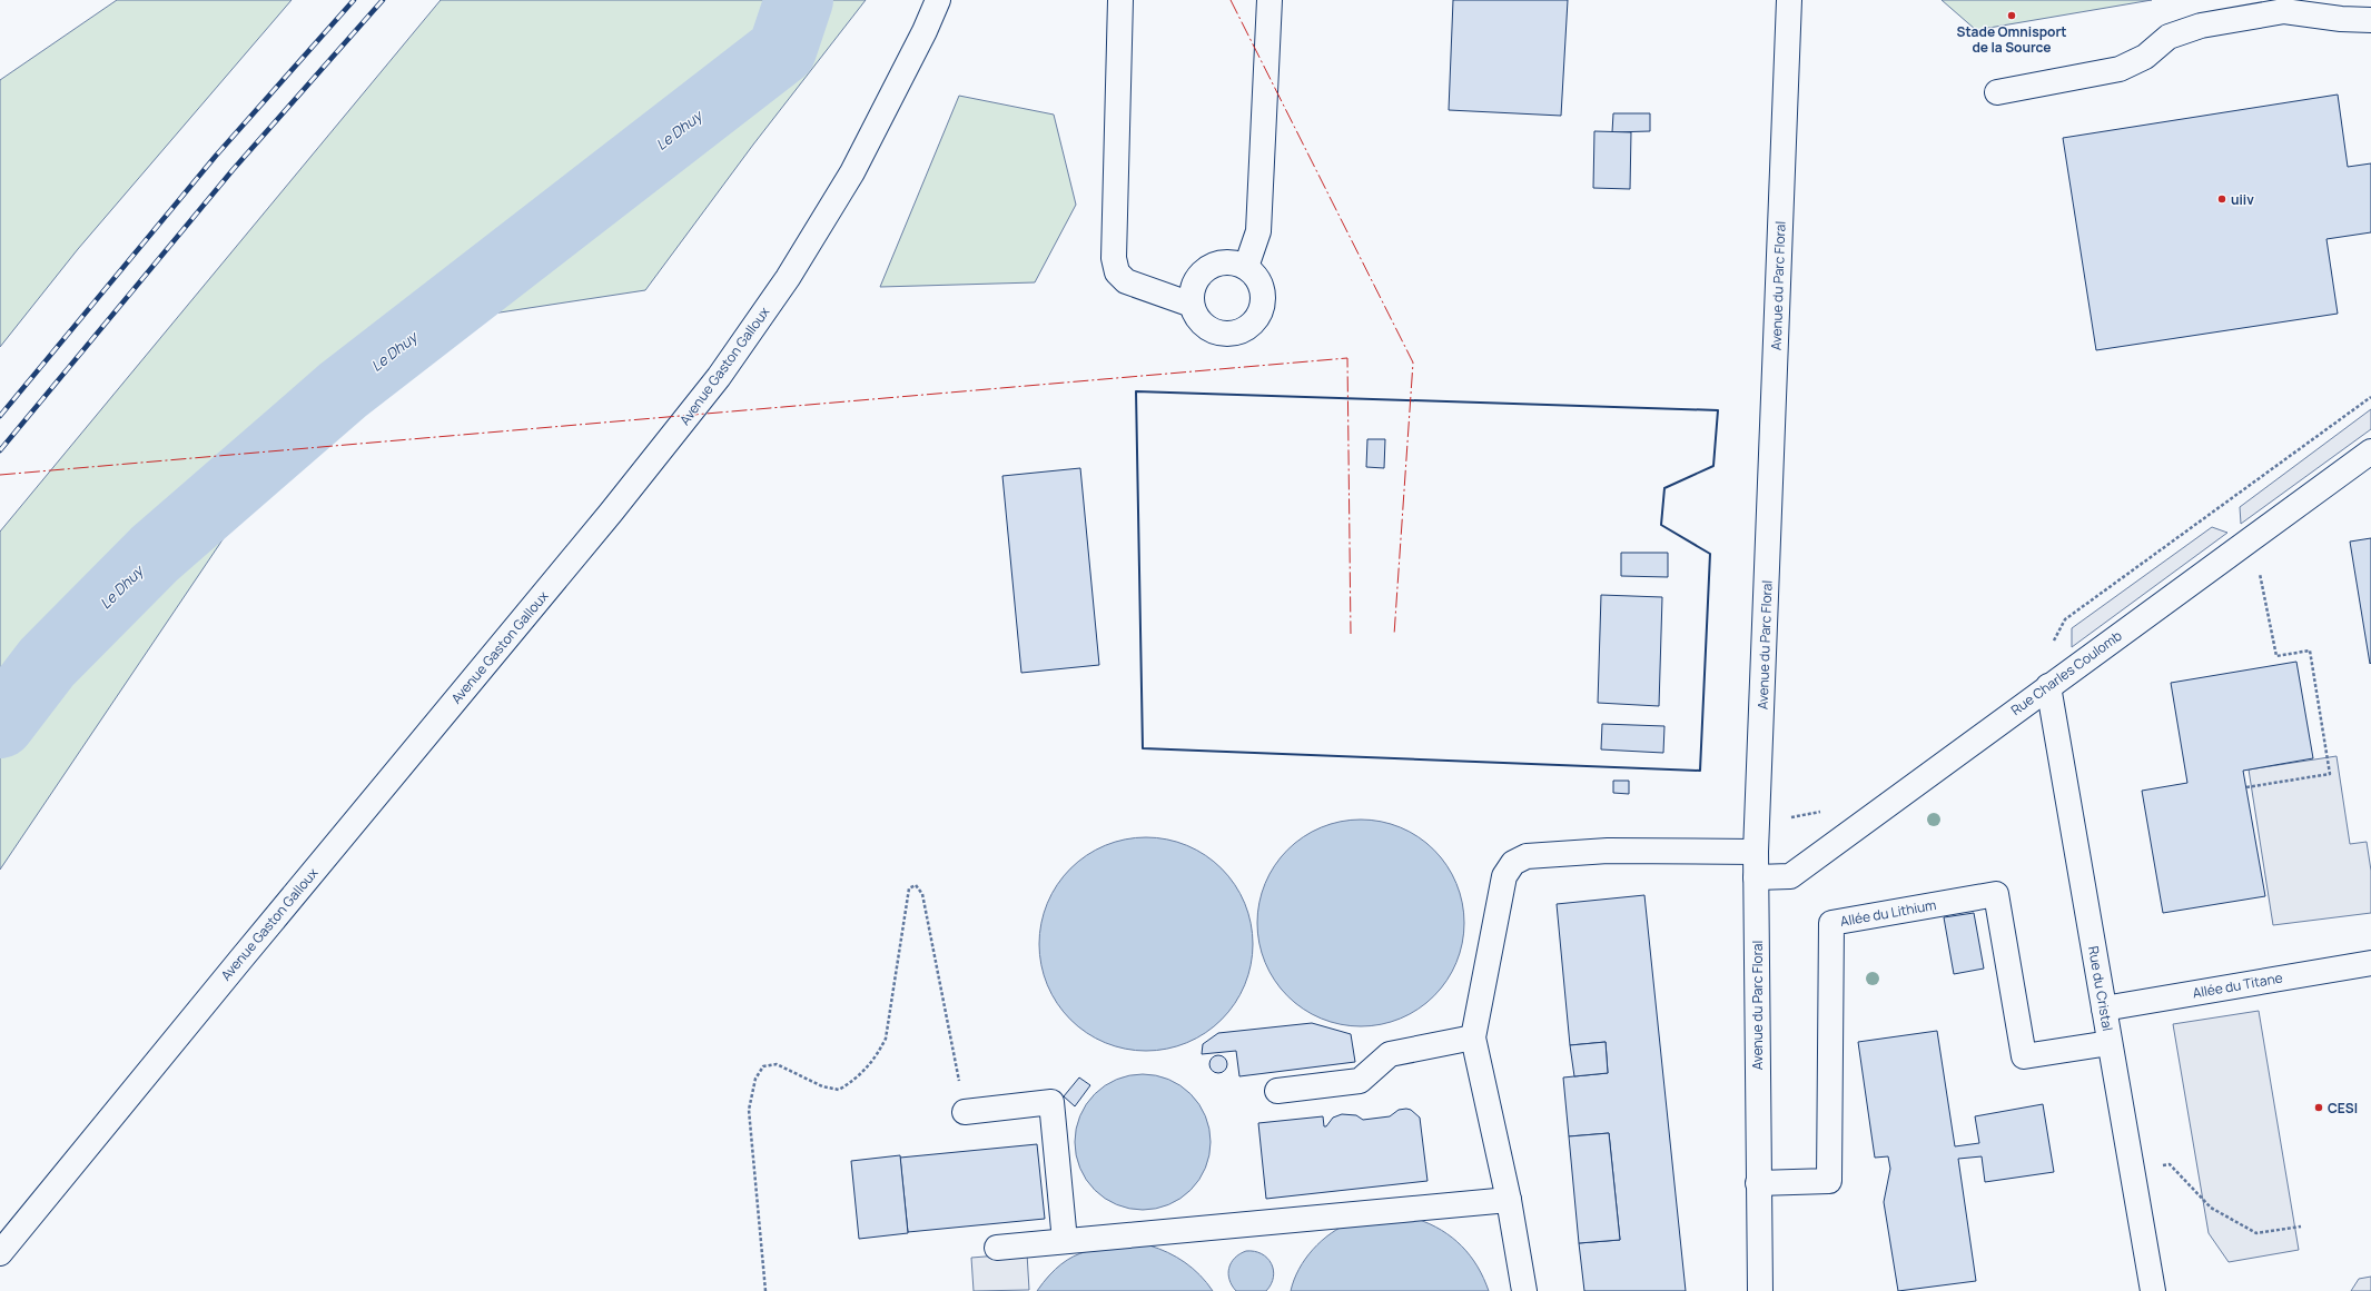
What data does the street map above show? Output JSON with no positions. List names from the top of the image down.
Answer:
{
  "streets": {
    "main road": [
      "Avenue du Parc Floral",
      "Avenue Gaston Galloux",
      "Rue Charles Coulomb",
      "Allée du Lithium",
      "Allée du Titane",
      "Rue du Cristal"
    ]
  },
  "crossings": [
    ["Avenue du Parc Floral", "Rue Charles Coulomb"],
    ["Avenue du Parc Floral", "Allée du Lithium"],
    ["Rue Charles Coulomb", "Rue du Cristal"],
    ["Allée du Lithium", "Rue du Cristal"],
    ["Allée du Titane", "Rue du Cristal"]
  ],
  "water": ["Le Dhuy"],
  "places": ["Stade Omnisport de la Source", "uiiv", "CESI"]
}
